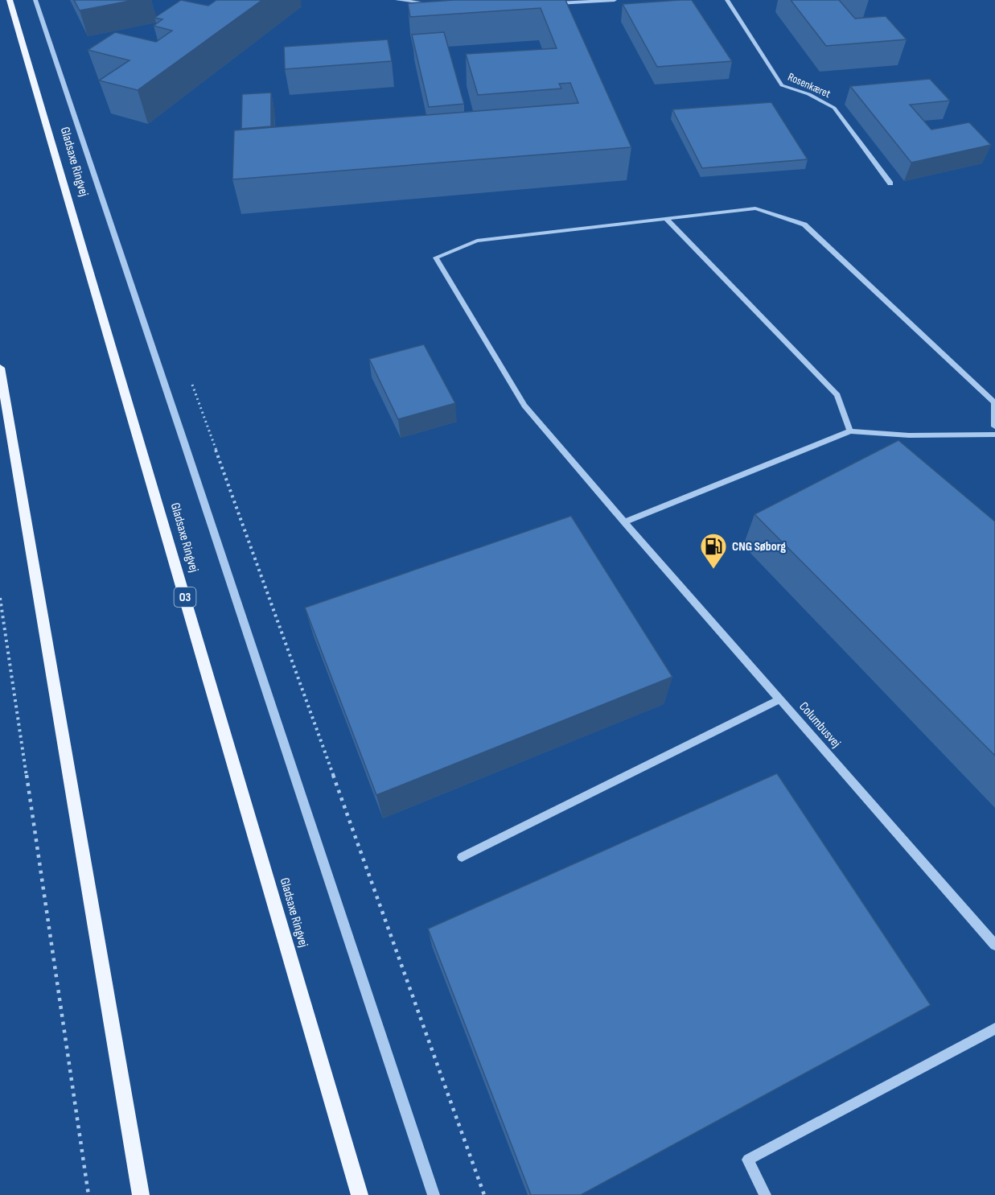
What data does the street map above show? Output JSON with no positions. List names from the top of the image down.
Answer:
{
  "streets": {
    "main road": ["Gladsaxe Ringvej", "O3"],
    "street": ["Rosenkæret", "Columbusvej"]
  },
  "places": {
    "fuel station": ["CNG Søborg"]
  }
}
